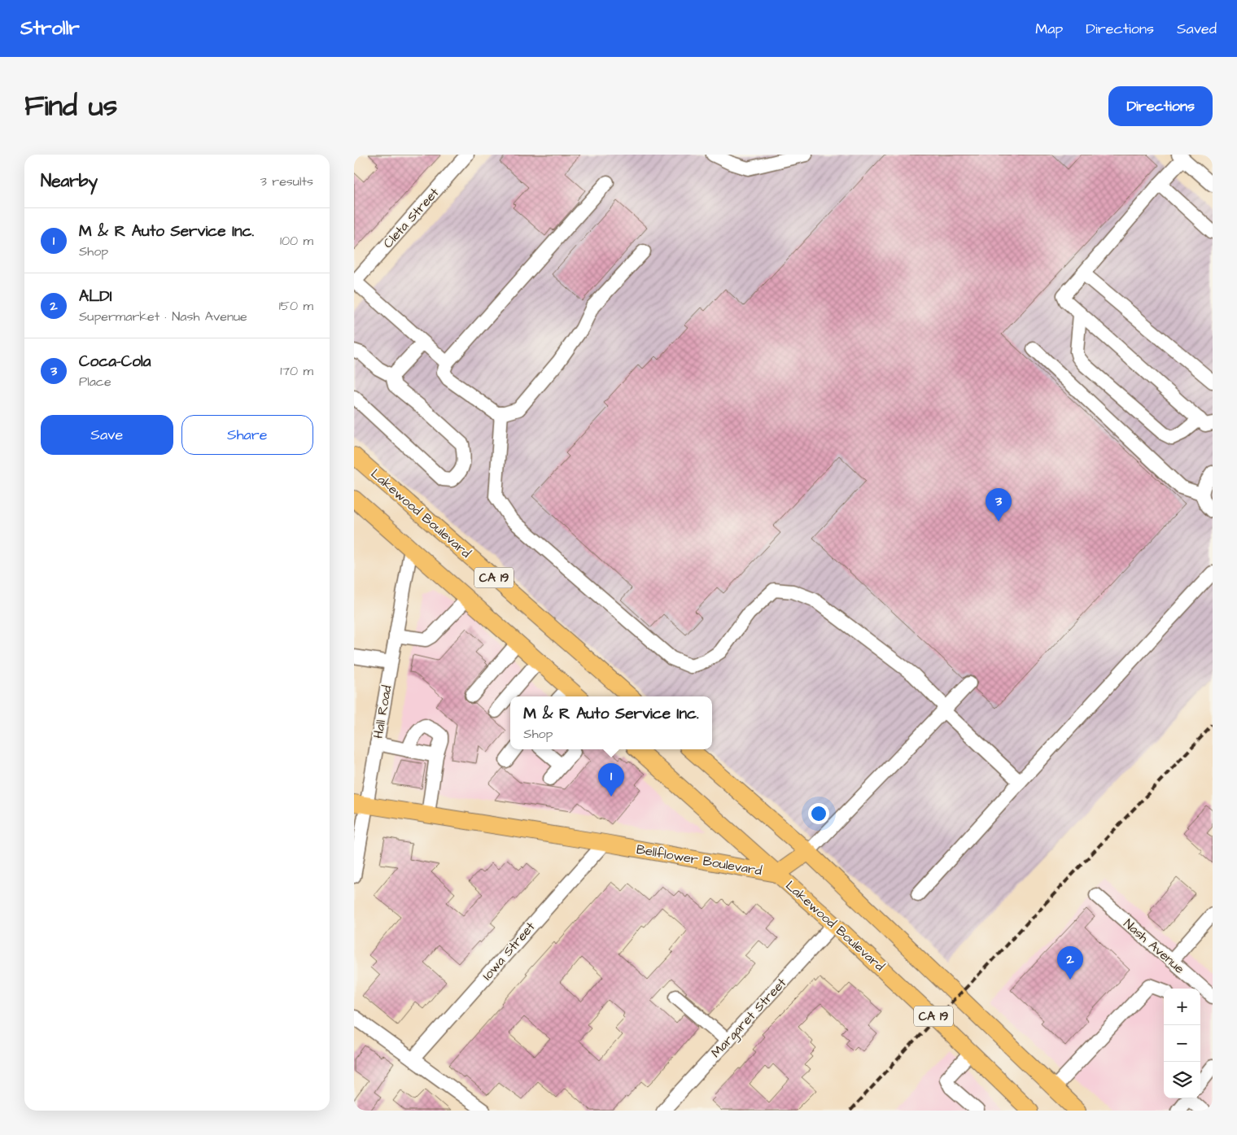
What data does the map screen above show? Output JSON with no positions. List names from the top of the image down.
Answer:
{
  "streets": {
    "main road": ["Lakewood Boulevard", "CA 19", "Bellflower Boulevard"],
    "street": [
      "Cleta Street",
      "Hall Road",
      "Nash Avenue",
      "Iowa Street",
      "Margaret Street"
    ]
  },
  "crossings": [
    ["Lakewood Boulevard", "Bellflower Boulevard"],
    ["Lakewood Boulevard", "Margaret Street"],
    ["CA 19", "Bellflower Boulevard"],
    ["Hall Road", "Bellflower Boulevard"],
    ["Bellflower Boulevard", "Iowa Street"]
  ],
  "page": {
    "header": "Strollr",
    "nav": ["Map", "Directions", "Saved"],
    "title": "Find us",
    "buttons": [
      "Directions",
      ["Save", "Share"]
    ],
    "heading": ["Nearby", "3 results"],
    "list": [
      {
        "mark": "1",
        "name": "M & R Auto Service Inc.",
        "note": "Shop",
        "value": "100 m"
      },
      {
        "mark": "2",
        "name": "ALDI",
        "note": "Supermarket · Nash Avenue",
        "value": "150 m"
      },
      {
        "mark": "3",
        "name": "Coca-Cola",
        "note": "Place",
        "value": "170 m"
      }
    ],
    "pins": ["3", "1", "2"],
    "popup": ["M & R Auto Service Inc.", "Shop"],
    "map_buttons": ["+", "−"]
  }
}
